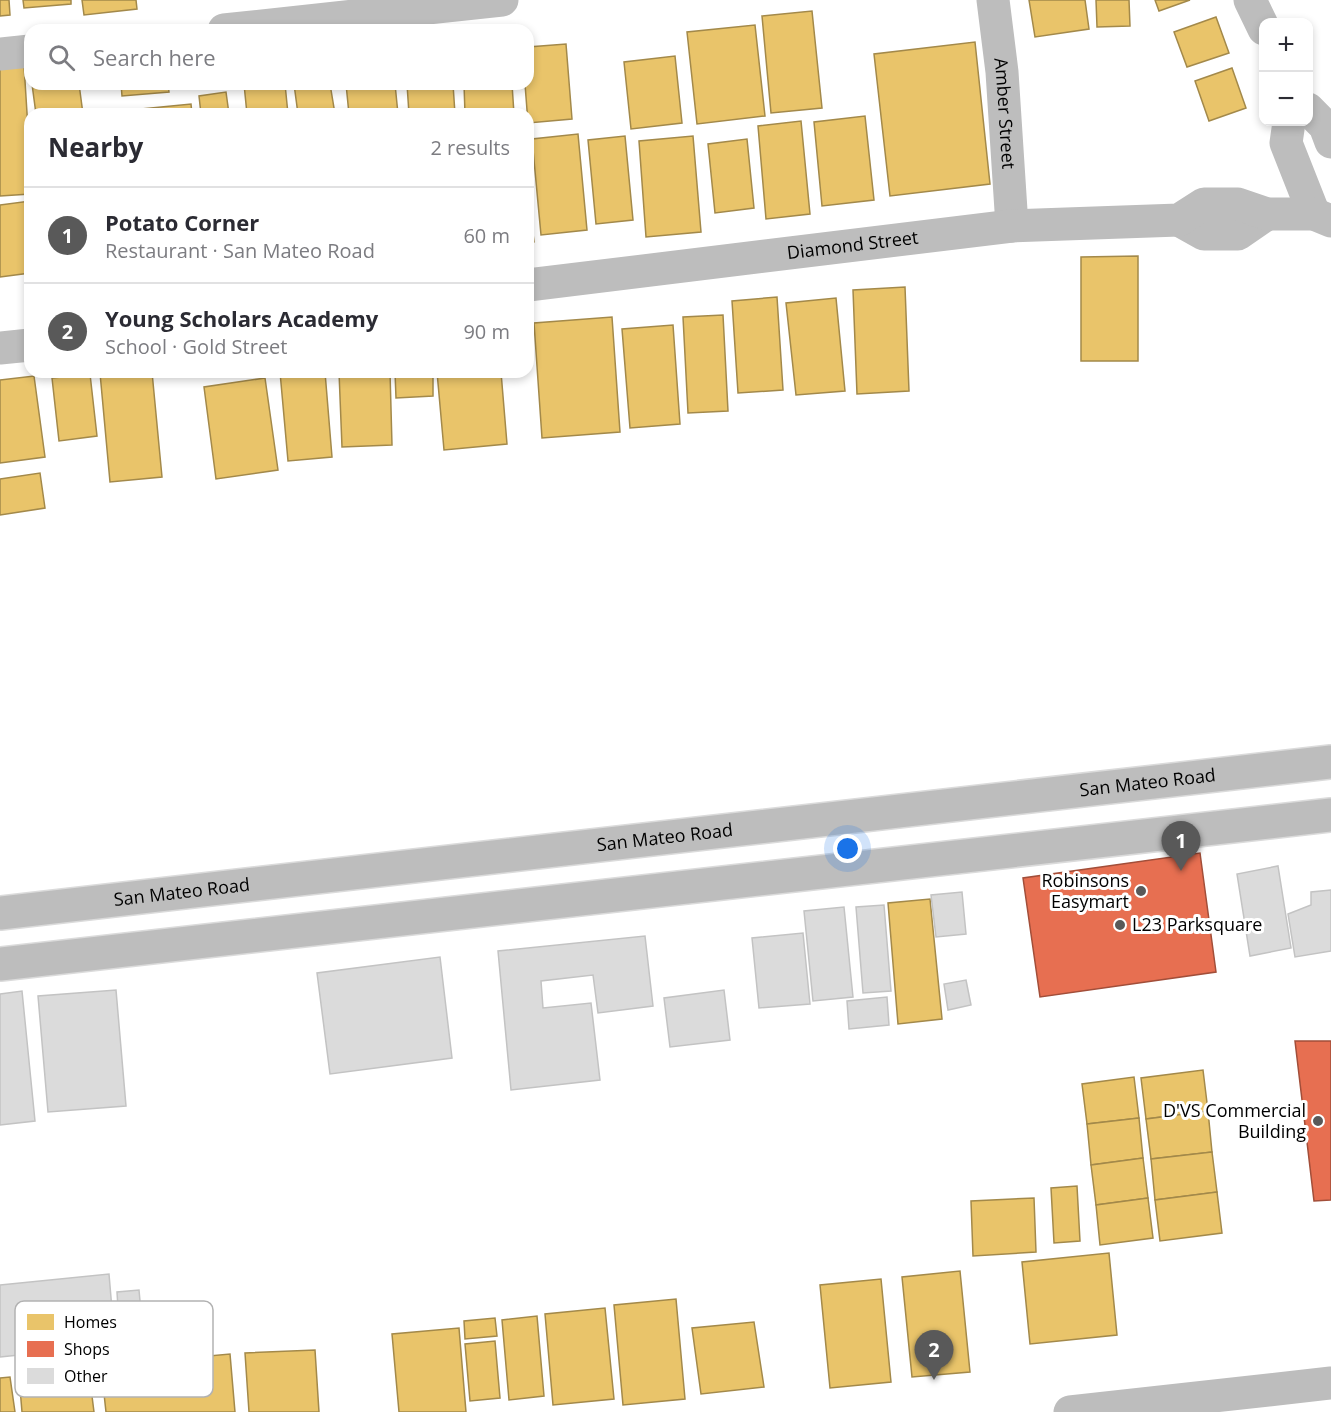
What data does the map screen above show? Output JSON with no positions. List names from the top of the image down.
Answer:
{
  "streets": {
    "main road": ["Amber Street", "Diamond Street", "San Mateo Road"]
  },
  "crossings": [
    ["Amber Street", "Diamond Street"]
  ],
  "places": ["Robinsons Easymart", "L23 Parksquare", "D'VS Commercial Building"],
  "legend": ["Homes", "Shops", "Other"],
  "page": {
    "map_buttons": ["+", "−"],
    "search": "Search here",
    "heading": ["Nearby", "2 results"],
    "list": [
      {
        "mark": "1",
        "name": "Potato Corner",
        "note": "Restaurant · San Mateo Road",
        "value": "60 m"
      },
      {
        "mark": "2",
        "name": "Young Scholars Academy",
        "note": "School · Gold Street",
        "value": "90 m"
      }
    ],
    "pins": ["1", "2"]
  }
}
